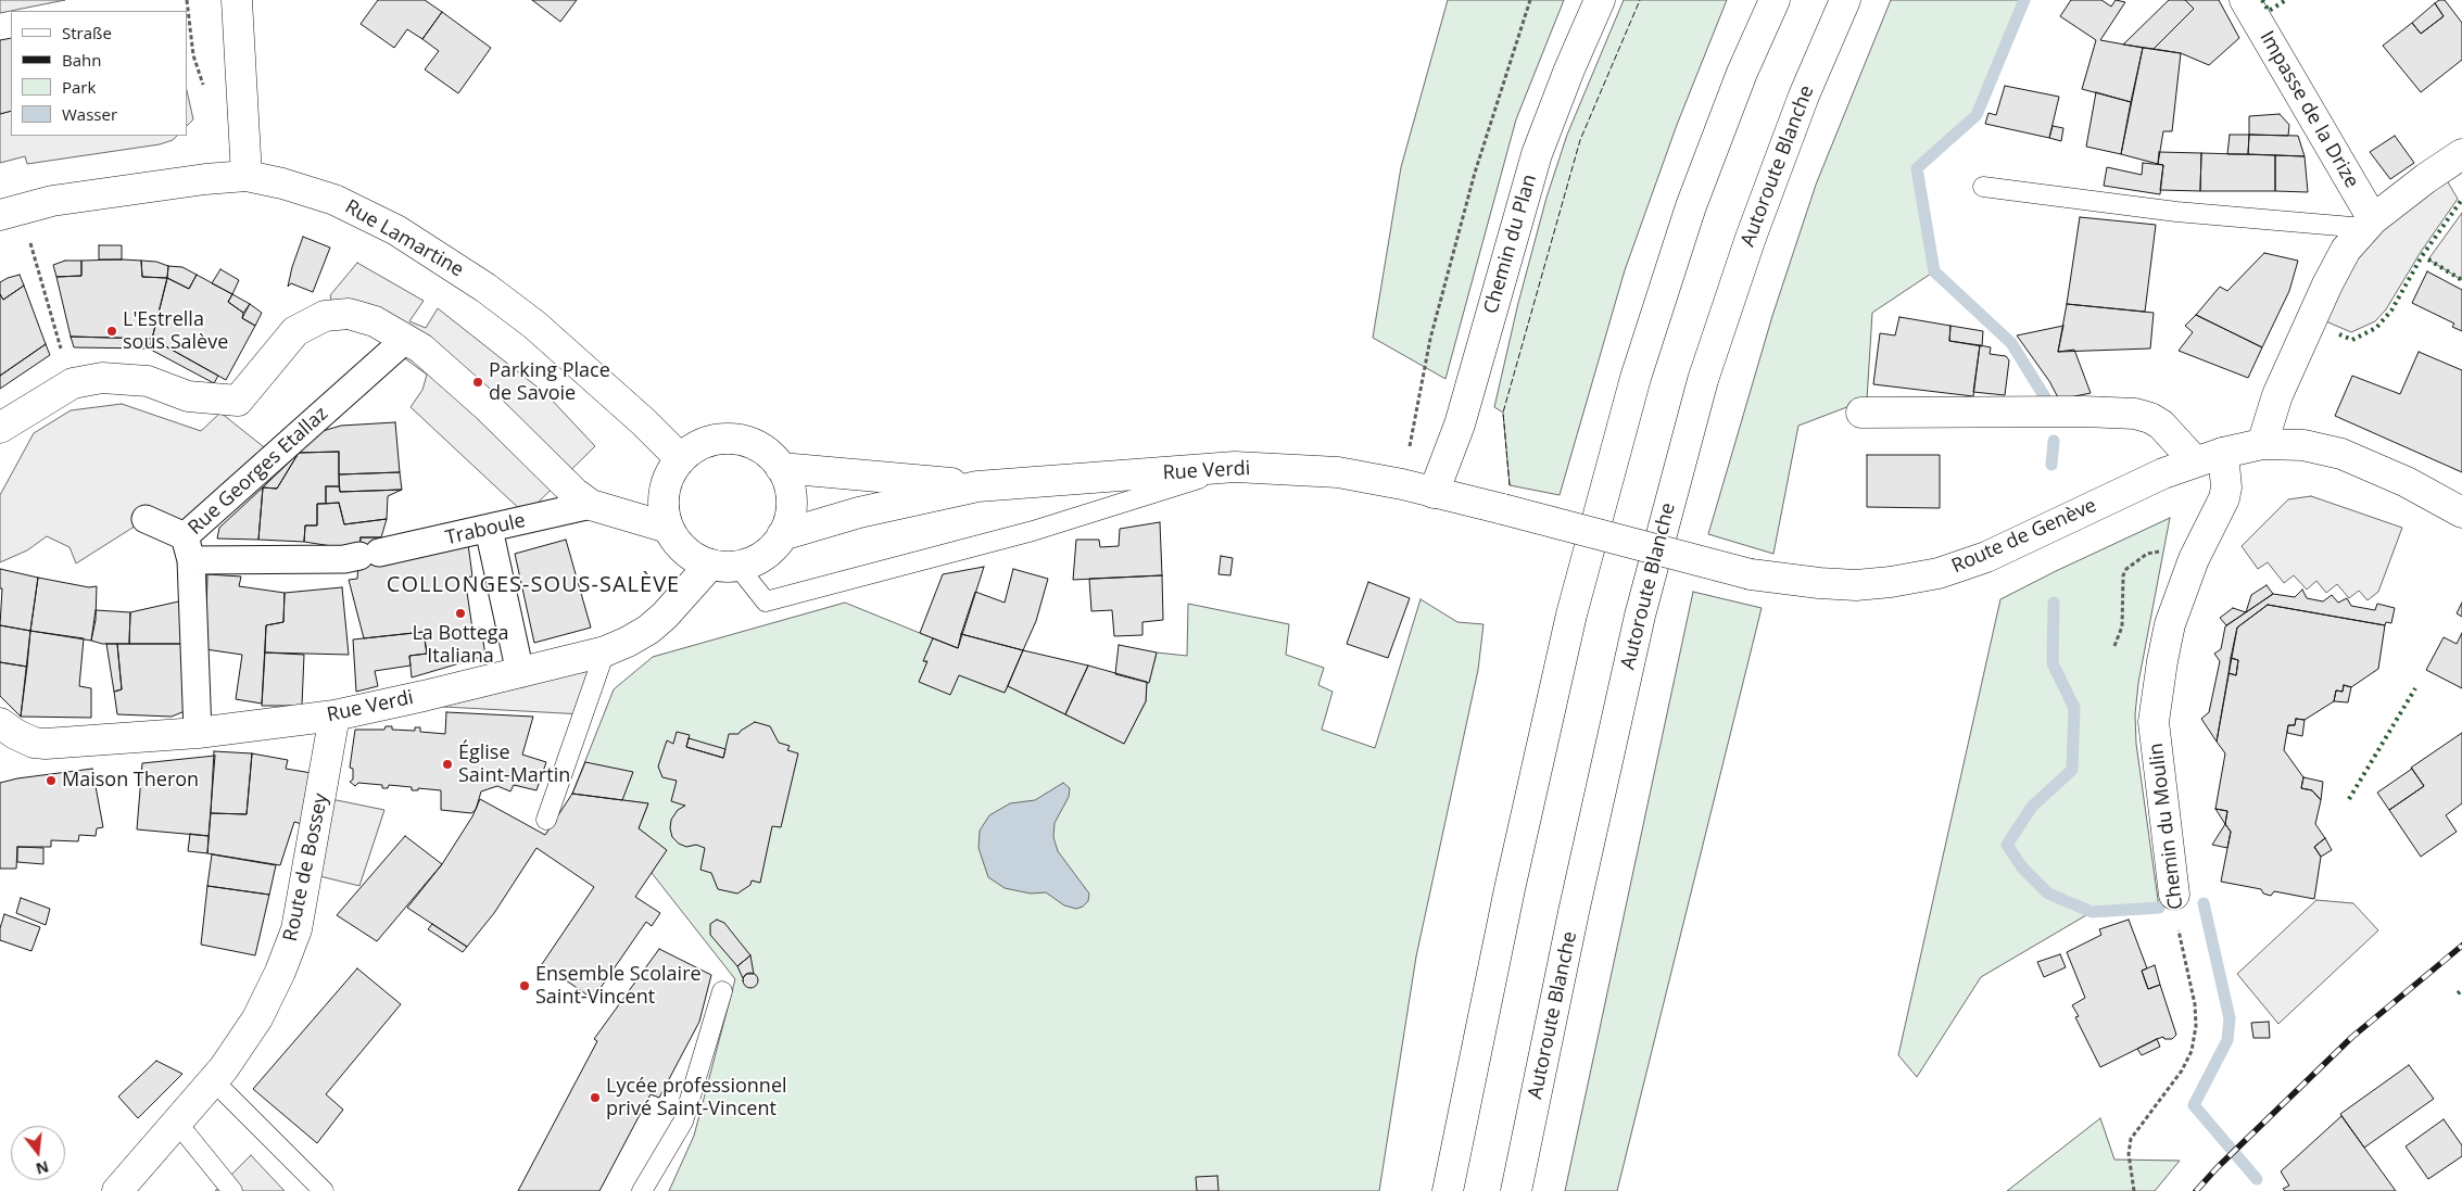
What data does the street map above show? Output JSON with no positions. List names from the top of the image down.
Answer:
{
  "streets": {
    "main road": [
      "Impasse de la Drize",
      "Autoroute Blanche",
      "Rue Lamartine",
      "Chemin du Plan",
      "Rue Verdi",
      "Route de Genève",
      "Chemin du Moulin",
      "Route de Bossey"
    ],
    "street": ["Rue Georges Etallaz", "Traboule"]
  },
  "crossings": [
    ["Rue Lamartine", "Rue Verdi"],
    ["Chemin du Plan", "Rue Verdi"],
    ["Rue Georges Etallaz", "Rue Verdi"],
    ["Rue Georges Etallaz", "Traboule"],
    ["Rue Verdi", "Route de Genève"],
    ["Rue Verdi", "Route de Bossey"],
    ["Route de Genève", "Chemin du Moulin"]
  ],
  "districts": ["COLLONGES-SOUS-SALÈVE"],
  "places": [
    "L'Estrella sous Salève",
    "Parking Place de Savoie",
    "La Bottega Italiana",
    "Église Saint-Martin",
    "Maison Theron",
    "Ensemble Scolaire Saint-Vincent",
    "Lycée professionnel privé Saint-Vincent"
  ],
  "legend": [
    "Straße",
    "Bahn",
    "Park",
    "Wasser"
  ],
  "north": "bottom"
}
